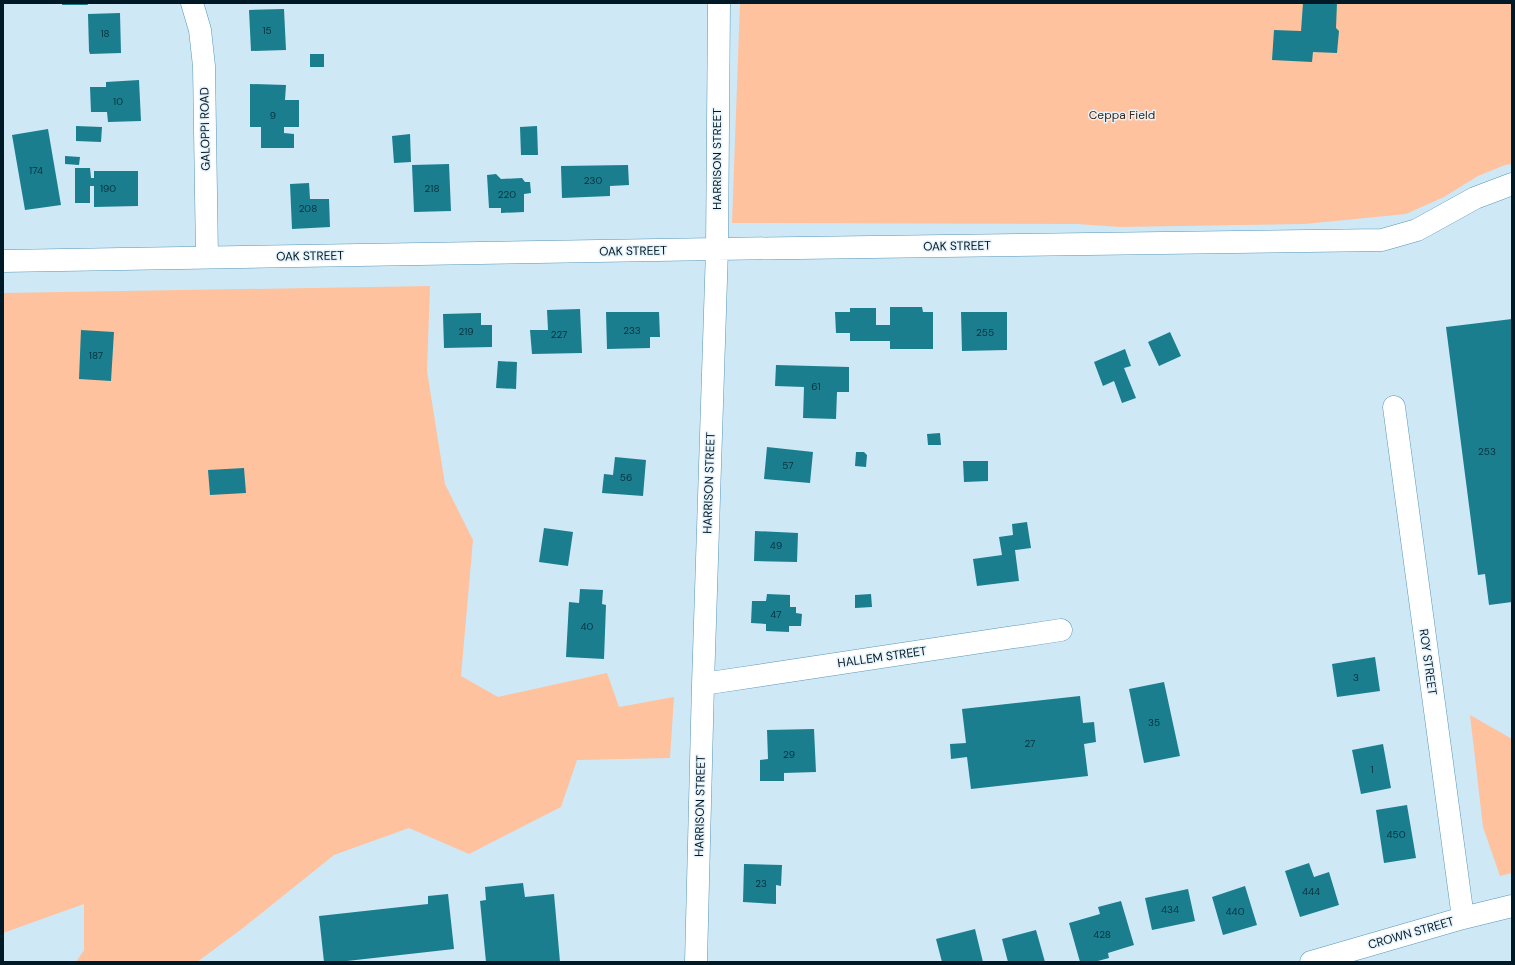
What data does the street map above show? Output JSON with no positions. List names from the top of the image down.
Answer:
{
  "streets": {
    "street": [
      "GALOPPI ROAD",
      "HARRISON STREET",
      "OAK STREET",
      "HALLEM STREET",
      "ROY STREET",
      "CROWN STREET"
    ]
  },
  "crossings": [
    ["GALOPPI ROAD", "OAK STREET"],
    ["HARRISON STREET", "OAK STREET"],
    ["HARRISON STREET", "HALLEM STREET"],
    ["ROY STREET", "CROWN STREET"]
  ],
  "parks": ["Ceppa Field"],
  "house_numbers": [
    "15",
    "18",
    "10",
    "9",
    "174",
    "230",
    "190",
    "218",
    "220",
    "208",
    "233",
    "219",
    "255",
    "227",
    "187",
    "61",
    "253",
    "57",
    "56",
    "49",
    "47",
    "40",
    "3",
    "35",
    "27",
    "29",
    "1",
    "450",
    "23",
    "444",
    "434",
    "440",
    "428"
  ]
}
